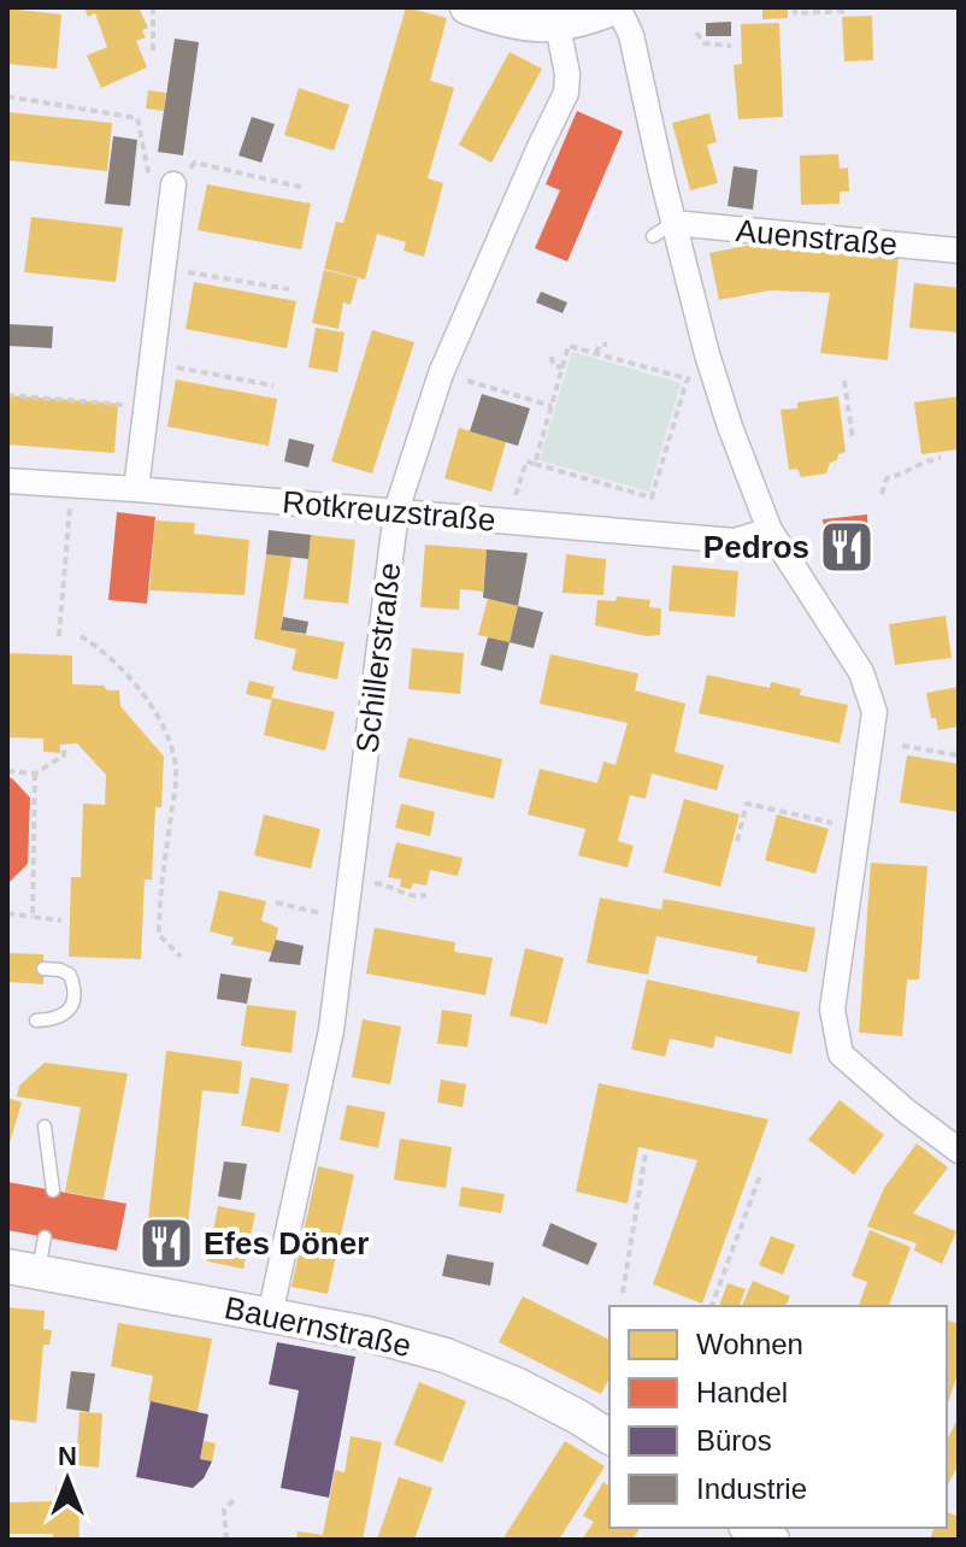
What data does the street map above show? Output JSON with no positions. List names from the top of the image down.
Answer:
{
  "streets": {
    "main road": ["Bauernstraße"],
    "street": ["Auenstraße", "Rotkreuzstraße", "Schillerstraße"]
  },
  "crossings": [
    ["Rotkreuzstraße", "Schillerstraße"],
    ["Schillerstraße", "Bauernstraße"]
  ],
  "places": {
    "restaurant": ["Pedros", "Efes Döner"]
  },
  "legend": [
    "Wohnen",
    "Handel",
    "Büros",
    "Industrie"
  ],
  "north": "top"
}
